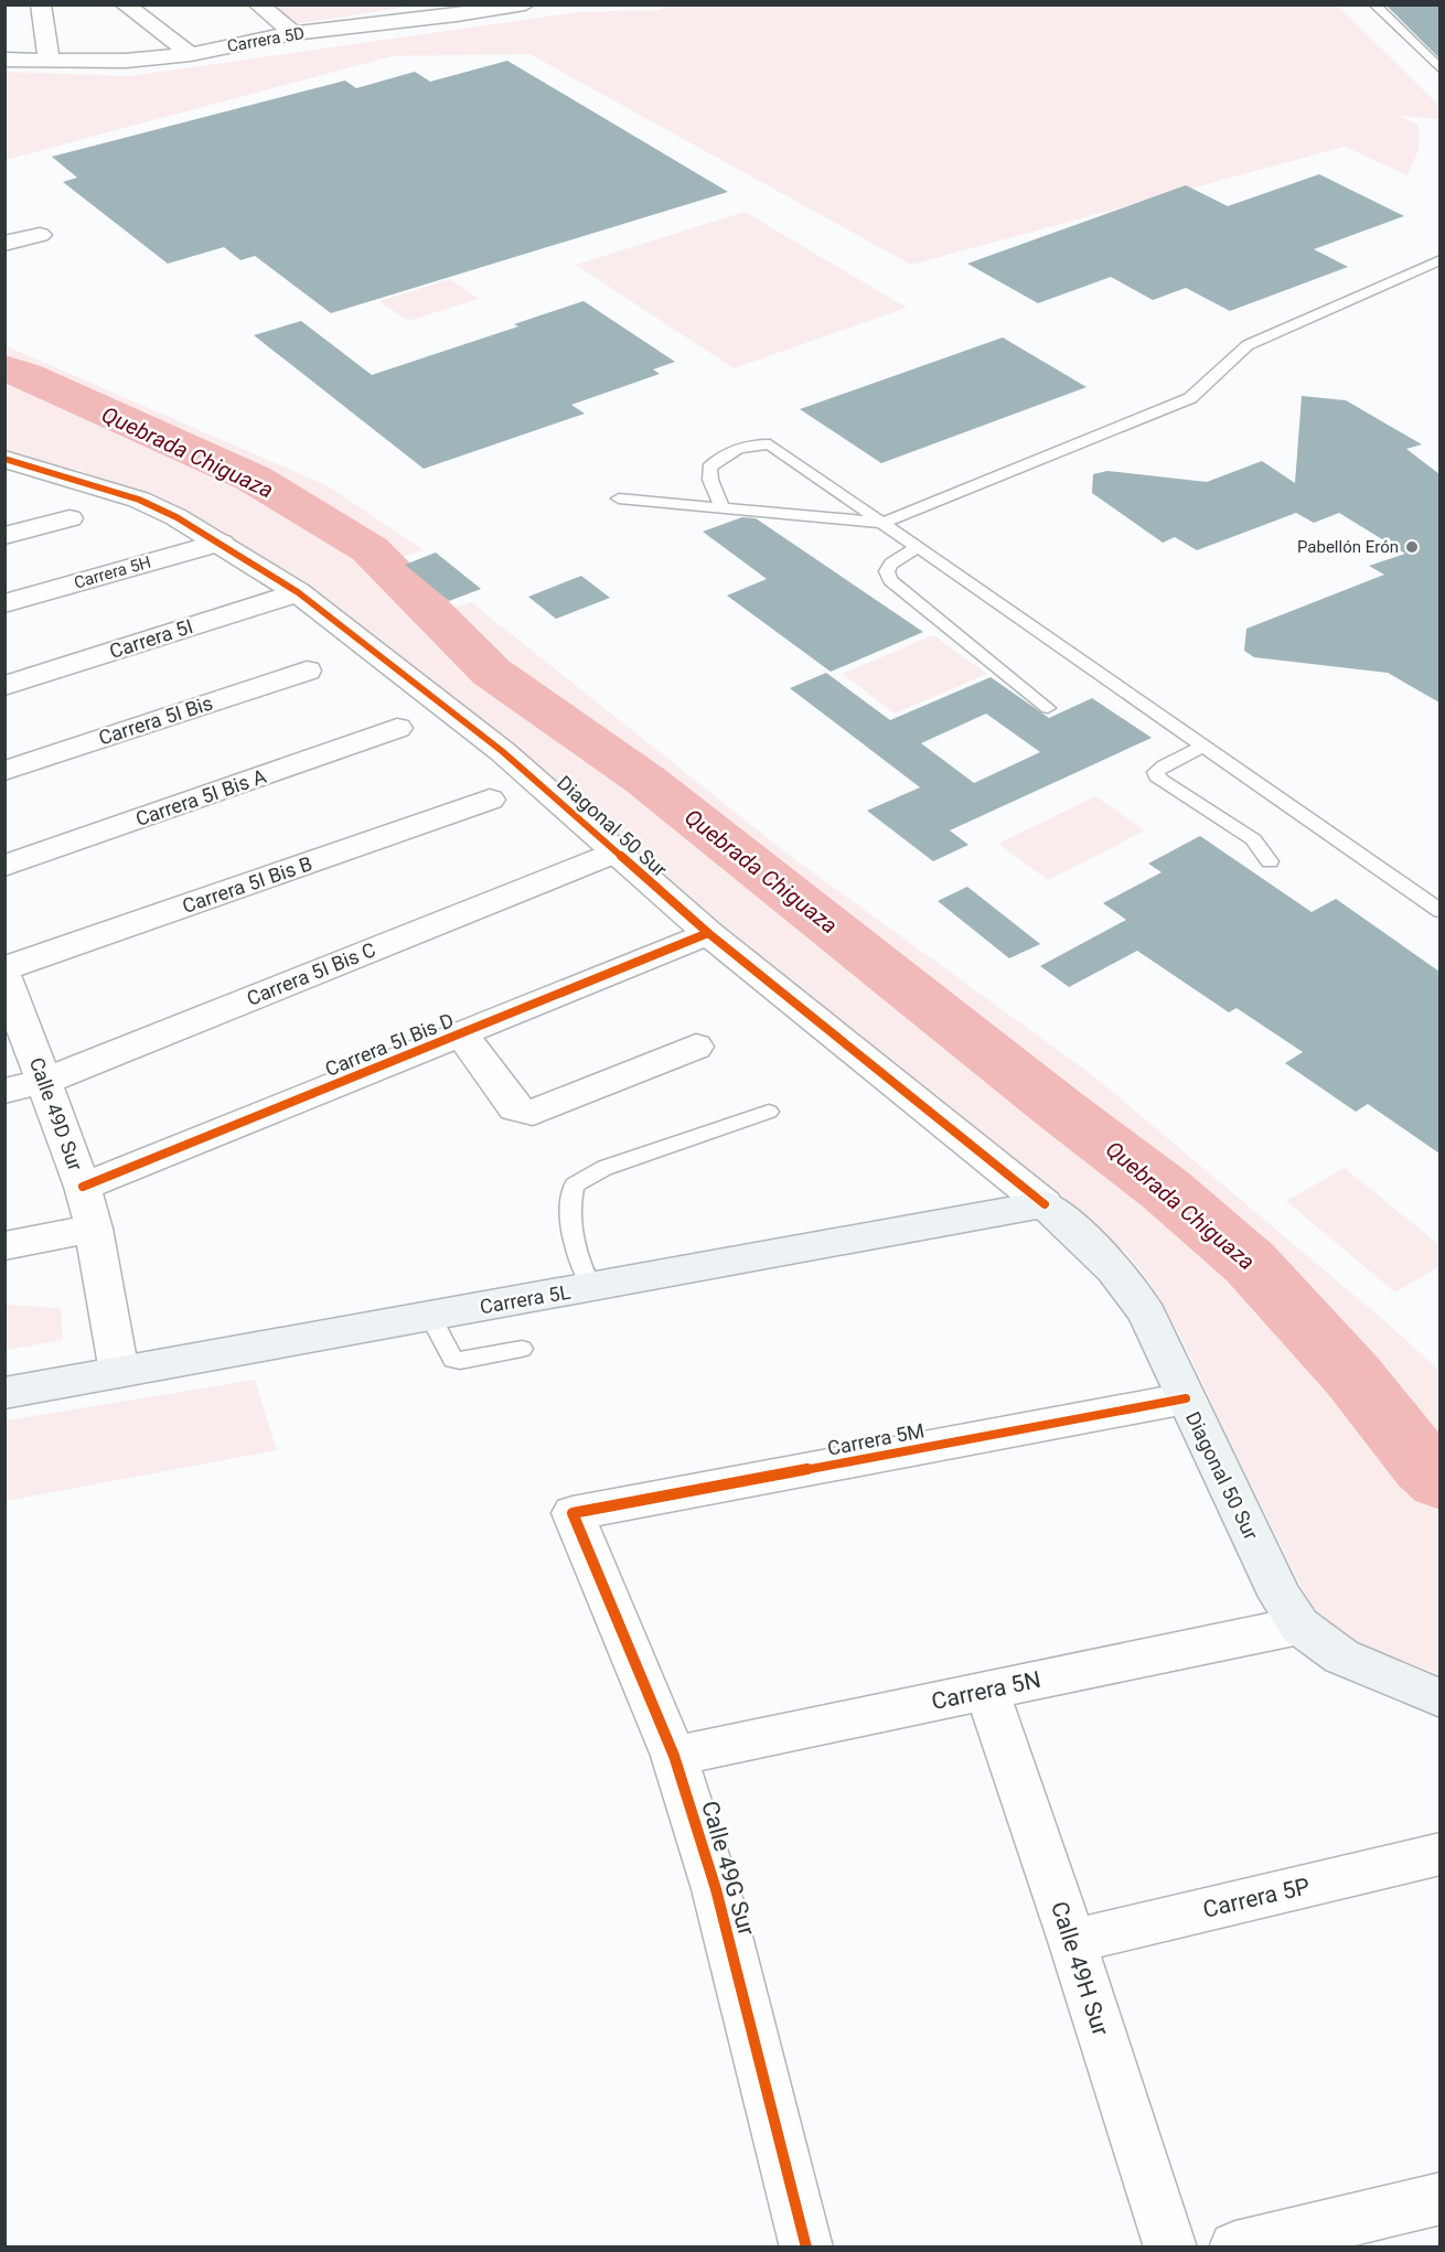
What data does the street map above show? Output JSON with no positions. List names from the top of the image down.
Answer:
{
  "streets": {
    "main road": ["Diagonal 50 Sur", "Carrera 5L"],
    "street": [
      "Carrera 5D",
      "Carrera 5H",
      "Carrera 5I",
      "Carrera 5I Bis",
      "Carrera 5I Bis A",
      "Carrera 5I Bis B",
      "Carrera 5I Bis C",
      "Carrera 5I Bis D",
      "Calle 49D Sur",
      "Carrera 5M",
      "Carrera 5N",
      "Calle 49G Sur",
      "Carrera 5P",
      "Calle 49H Sur"
    ]
  },
  "crossings": [
    ["Carrera 5H", "Diagonal 50 Sur"],
    ["Carrera 5I", "Diagonal 50 Sur"],
    ["Diagonal 50 Sur", "Carrera 5I Bis C"],
    ["Diagonal 50 Sur", "Carrera 5I Bis D"],
    ["Diagonal 50 Sur", "Carrera 5L"],
    ["Diagonal 50 Sur", "Carrera 5M"],
    ["Diagonal 50 Sur", "Carrera 5N"],
    ["Carrera 5I Bis C", "Calle 49D Sur"],
    ["Carrera 5I Bis D", "Calle 49D Sur"],
    ["Calle 49D Sur", "Carrera 5L"],
    ["Carrera 5M", "Calle 49G Sur"],
    ["Carrera 5N", "Calle 49G Sur"],
    ["Carrera 5N", "Calle 49H Sur"],
    ["Carrera 5P", "Calle 49H Sur"]
  ],
  "water": ["Quebrada Chiguaza"],
  "places": ["Pabellón Erón"]
}
